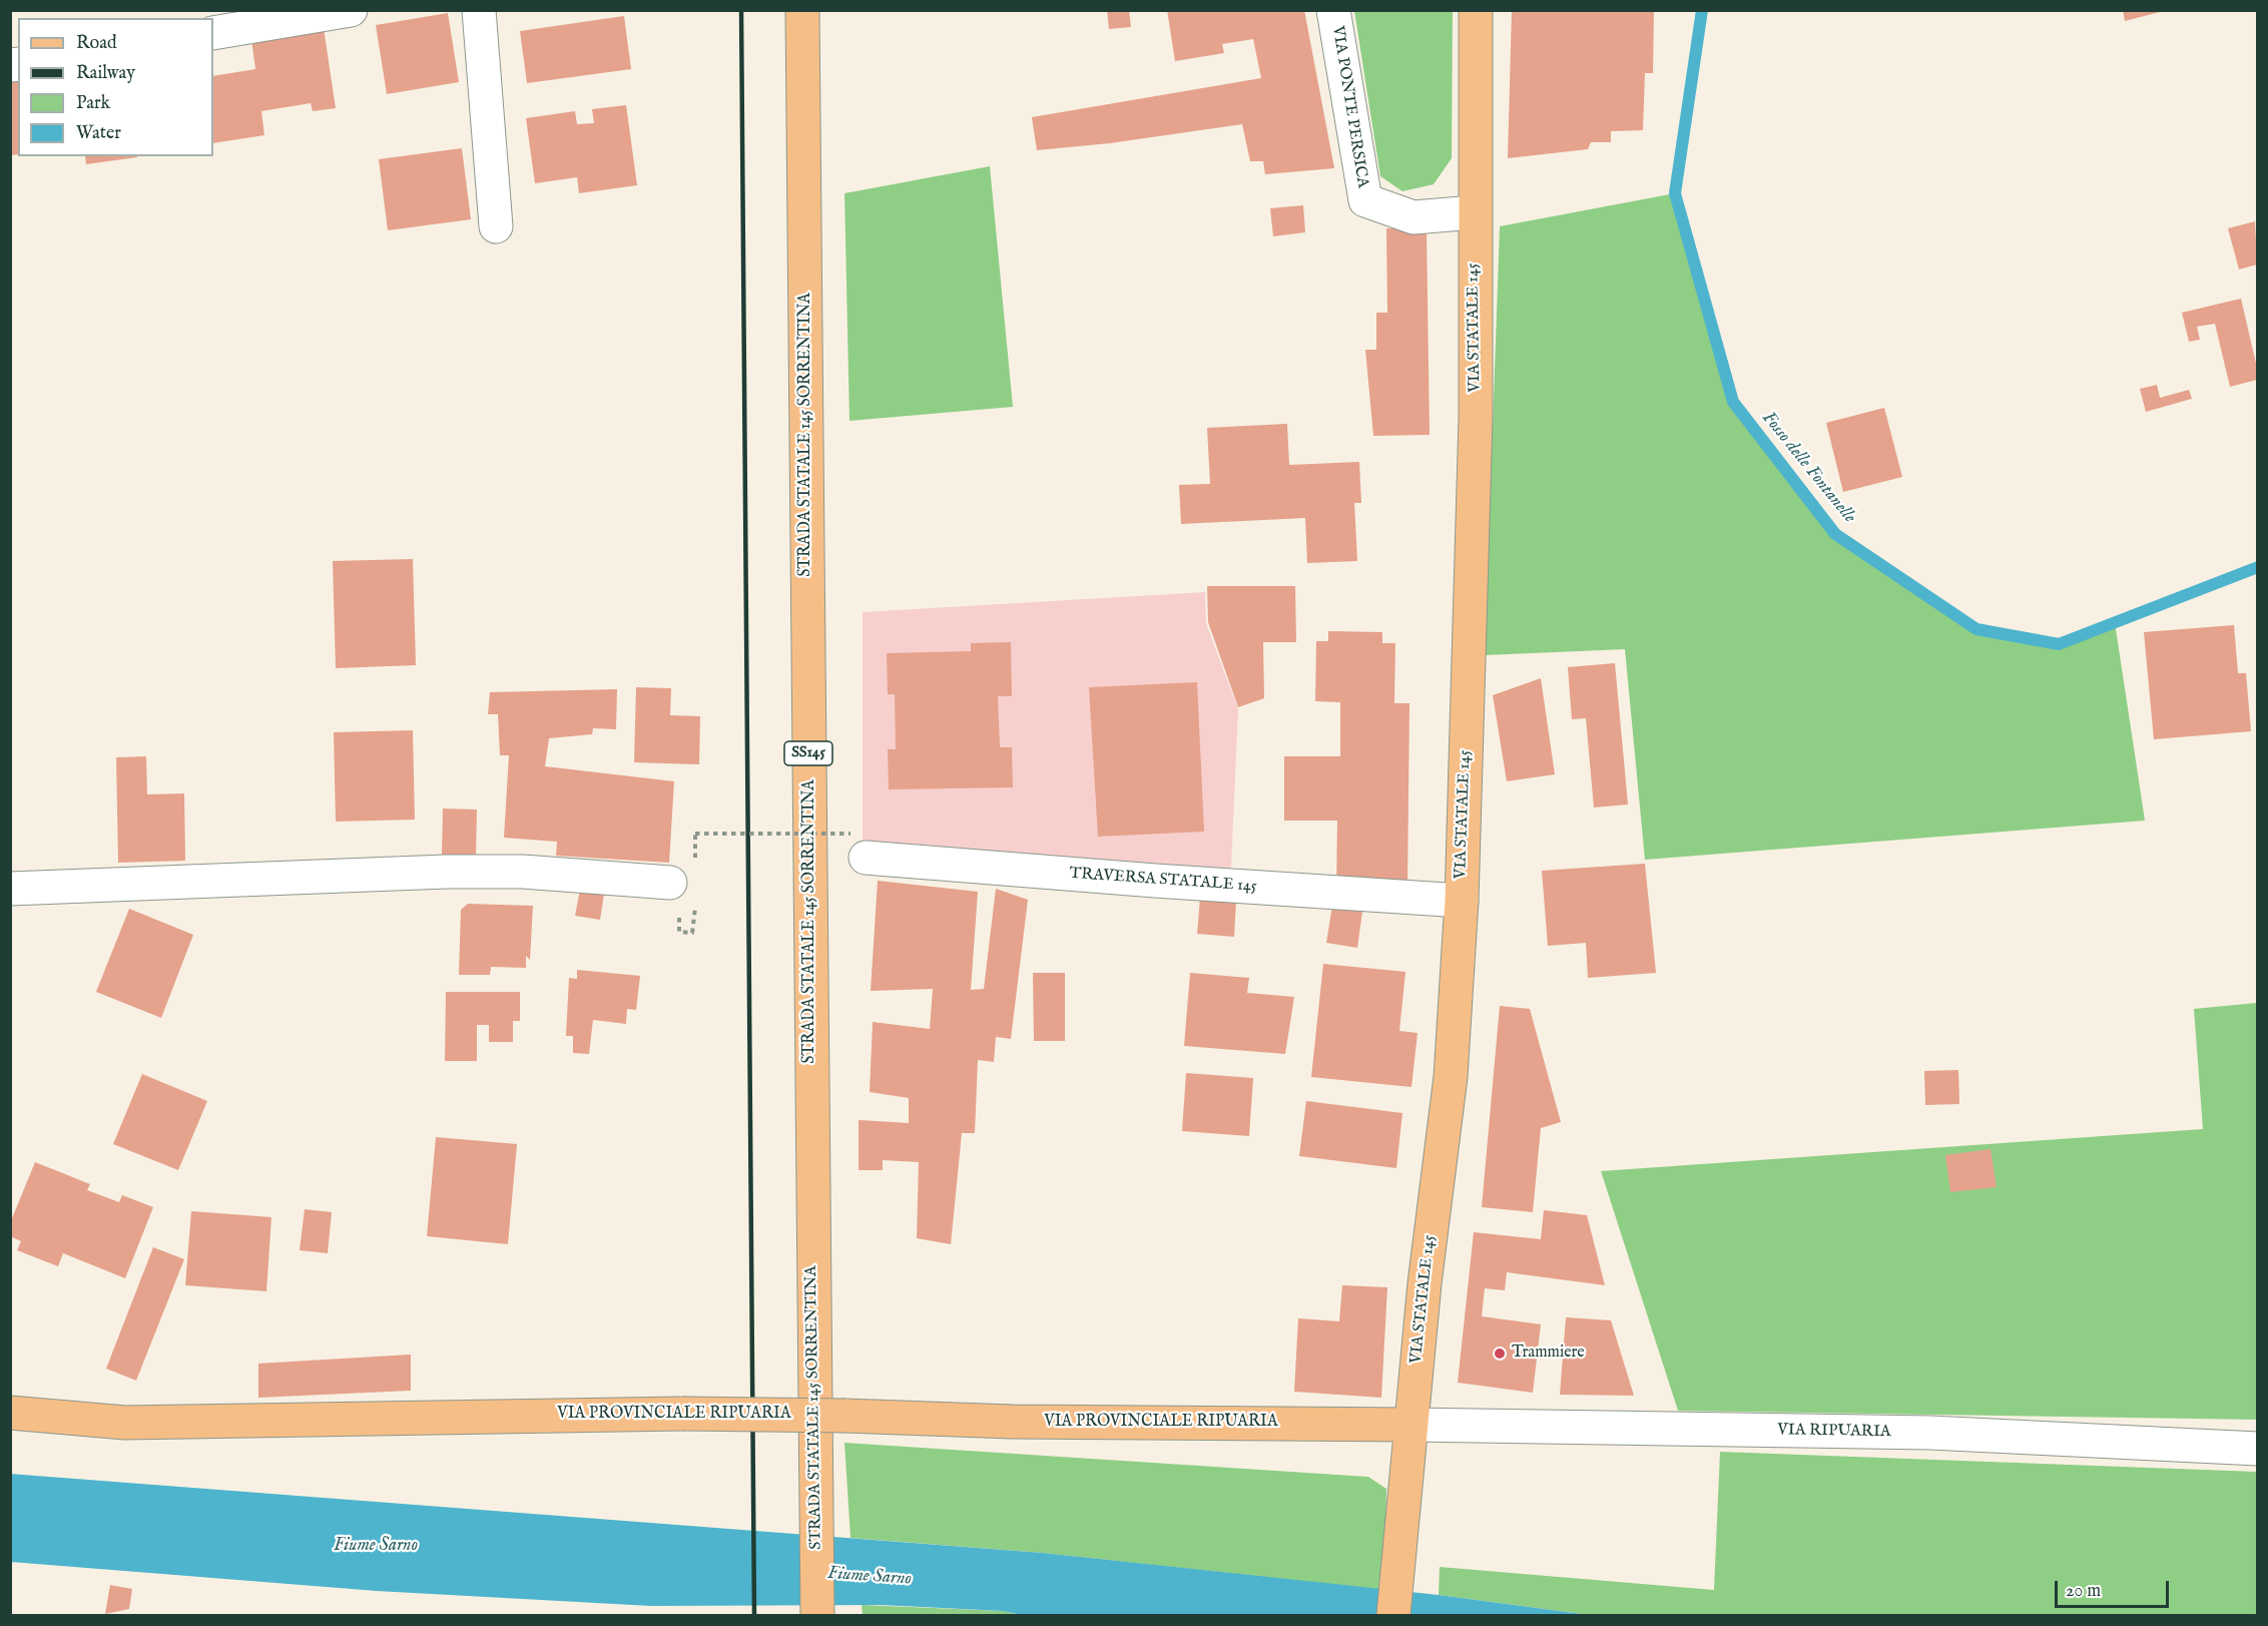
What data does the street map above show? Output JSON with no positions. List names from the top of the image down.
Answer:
{
  "streets": {
    "main road": [
      "VIA STATALE 145",
      "STRADA STATALE 145 SORRENTINA",
      "SS145",
      "VIA PROVINCIALE RIPUARIA"
    ],
    "street": ["VIA PONTE PERSICA", "TRAVERSA STATALE 145", "VIA RIPUARIA"]
  },
  "crossings": [
    ["VIA PONTE PERSICA", "VIA STATALE 145"],
    ["VIA STATALE 145", "TRAVERSA STATALE 145"],
    ["VIA STATALE 145", "VIA PROVINCIALE RIPUARIA"],
    ["VIA STATALE 145", "VIA RIPUARIA"],
    ["VIA PROVINCIALE RIPUARIA", "VIA RIPUARIA"]
  ],
  "water": ["Fosso delle Fontanelle", "Fiume Sarno"],
  "places": ["Trammiere"],
  "legend": [
    "Road",
    "Railway",
    "Park",
    "Water"
  ],
  "scale_bar": "20 m"
}
